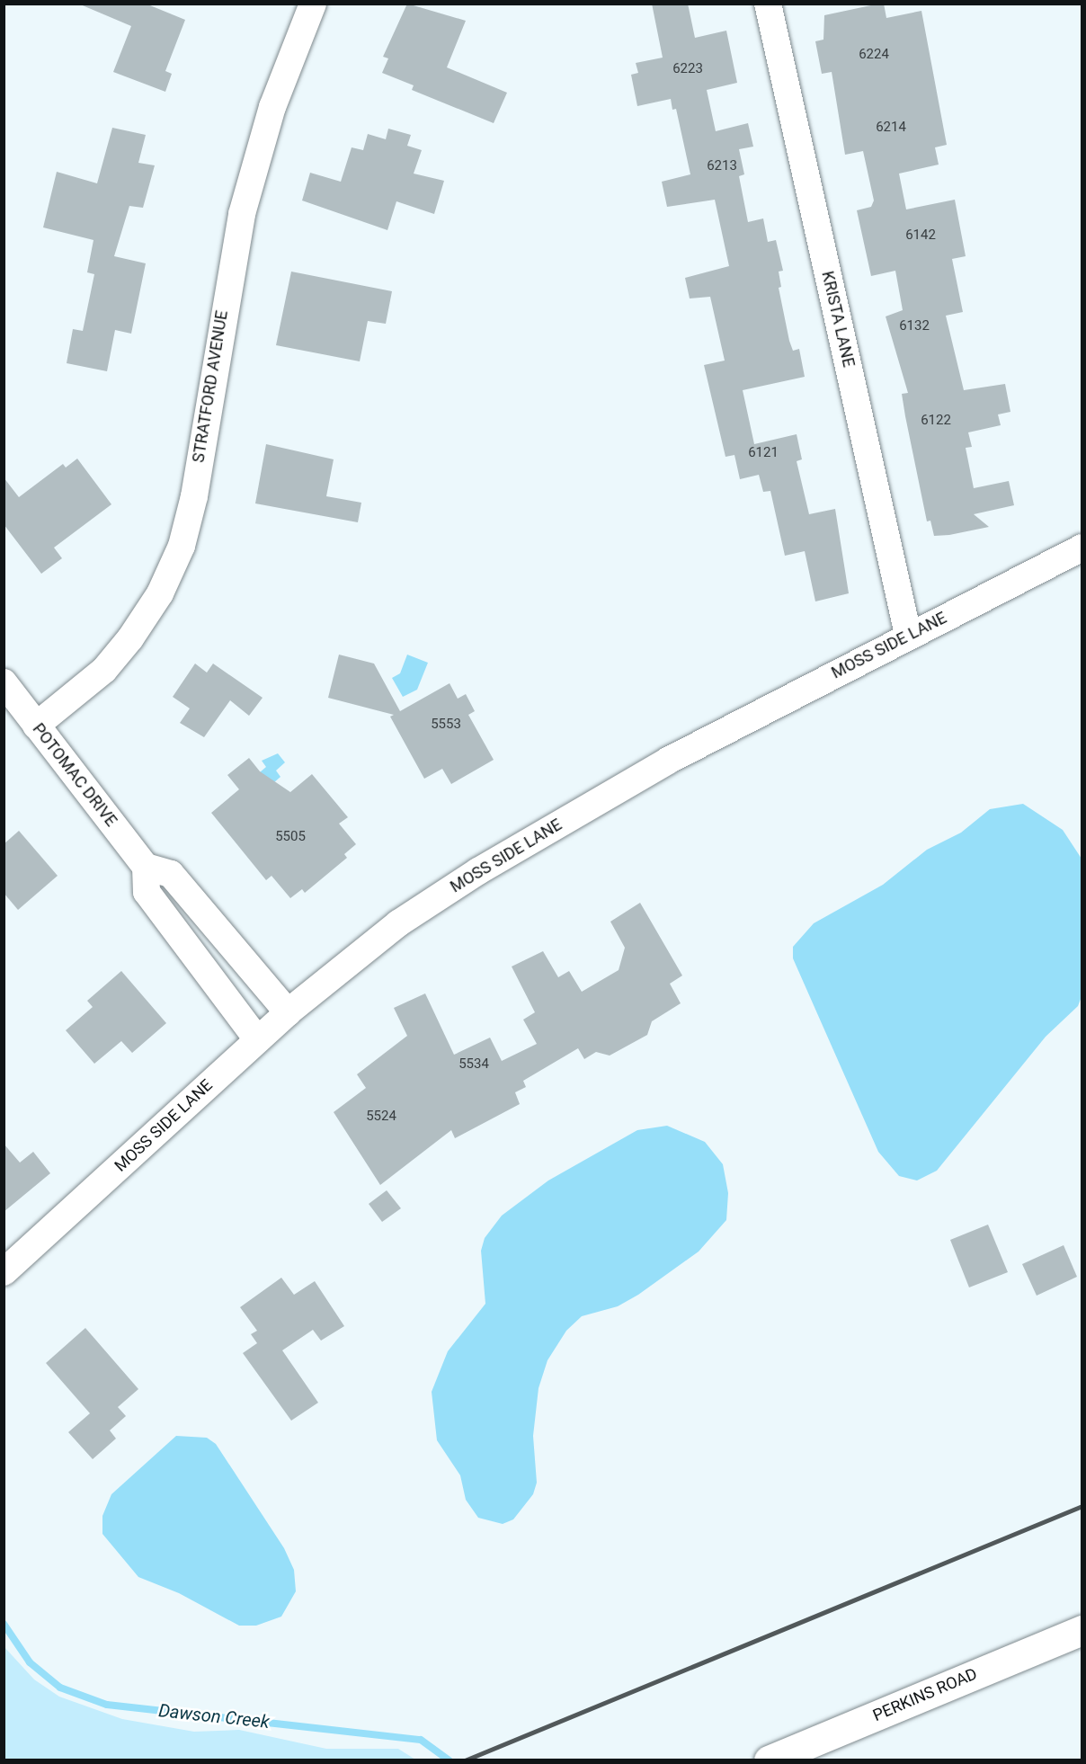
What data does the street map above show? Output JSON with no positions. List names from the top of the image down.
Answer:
{
  "streets": {
    "main road": ["PERKINS ROAD"],
    "street": [
      "KRISTA LANE",
      "STRATFORD AVENUE",
      "MOSS SIDE LANE",
      "POTOMAC DRIVE"
    ]
  },
  "crossings": [
    ["KRISTA LANE", "MOSS SIDE LANE"],
    ["STRATFORD AVENUE", "POTOMAC DRIVE"]
  ],
  "water": ["Dawson Creek"],
  "house_numbers": [
    "6224",
    "6223",
    "6214",
    "6213",
    "6142",
    "6132",
    "6122",
    "6121",
    "5553",
    "5505",
    "5534",
    "5524"
  ]
}
